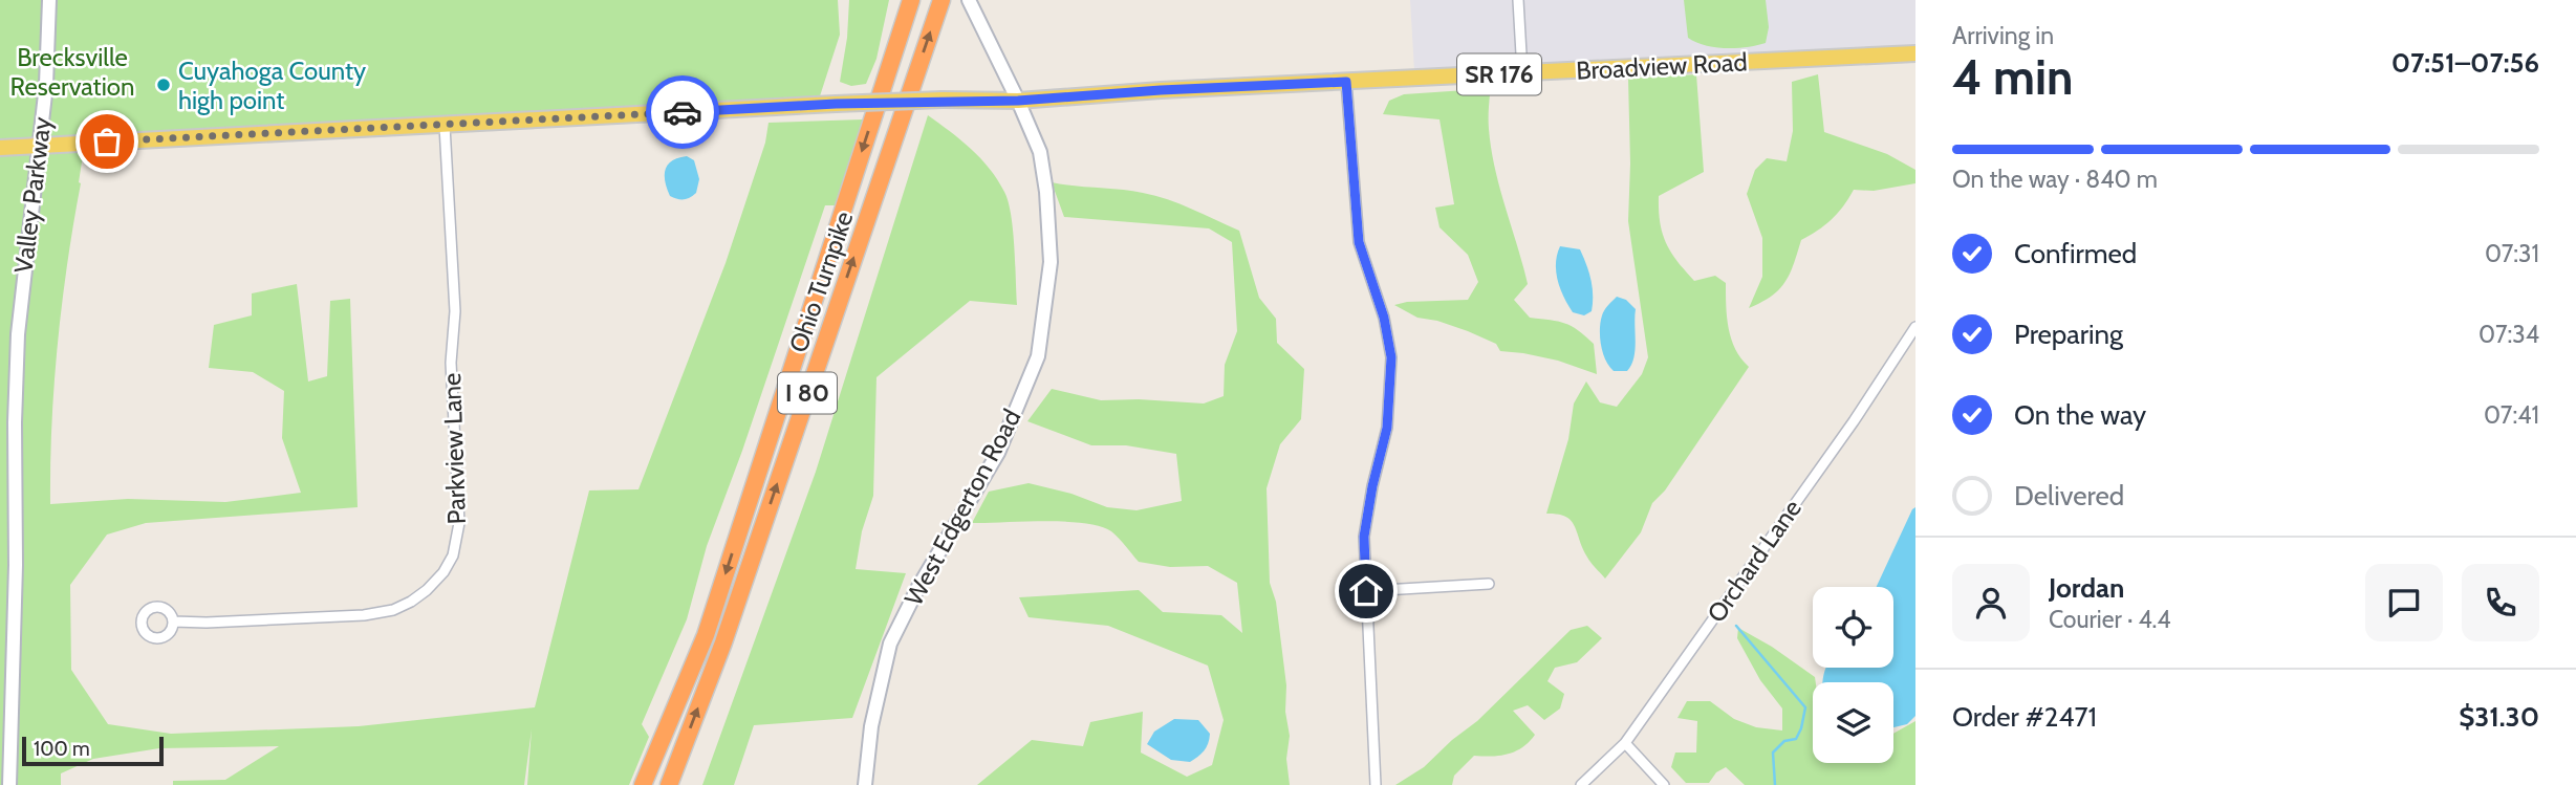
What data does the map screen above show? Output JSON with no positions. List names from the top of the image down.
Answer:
{
  "streets": {
    "highway": ["Ohio Turnpike", "I 80"],
    "main road": ["Broadview Road", "SR 176"],
    "street": [
      "Valley Parkway",
      "Parkview Lane",
      "West Edgerton Road",
      "Orchard Lane"
    ]
  },
  "crossings": [
    ["Broadview Road", "Valley Parkway"],
    ["Broadview Road", "Parkview Lane"],
    ["Broadview Road", "West Edgerton Road"]
  ],
  "parks": ["Brecksville Reservation"],
  "places": ["Cuyahoga County high point"],
  "scale_bar": "100 m",
  "page": {
    "heading": ["4 min", "Arriving in", "07:51–07:56"],
    "panel": [
      "Jordan",
      "Courier · 4.4",
      "Order #2471",
      "$31.30"
    ],
    "bar": "On the way · 840 m",
    "list": [
      ["Confirmed", "07:31"],
      ["Preparing", "07:34"],
      ["On the way", "07:41"],
      "Delivered"
    ],
    "scale": "100 m"
  }
}
